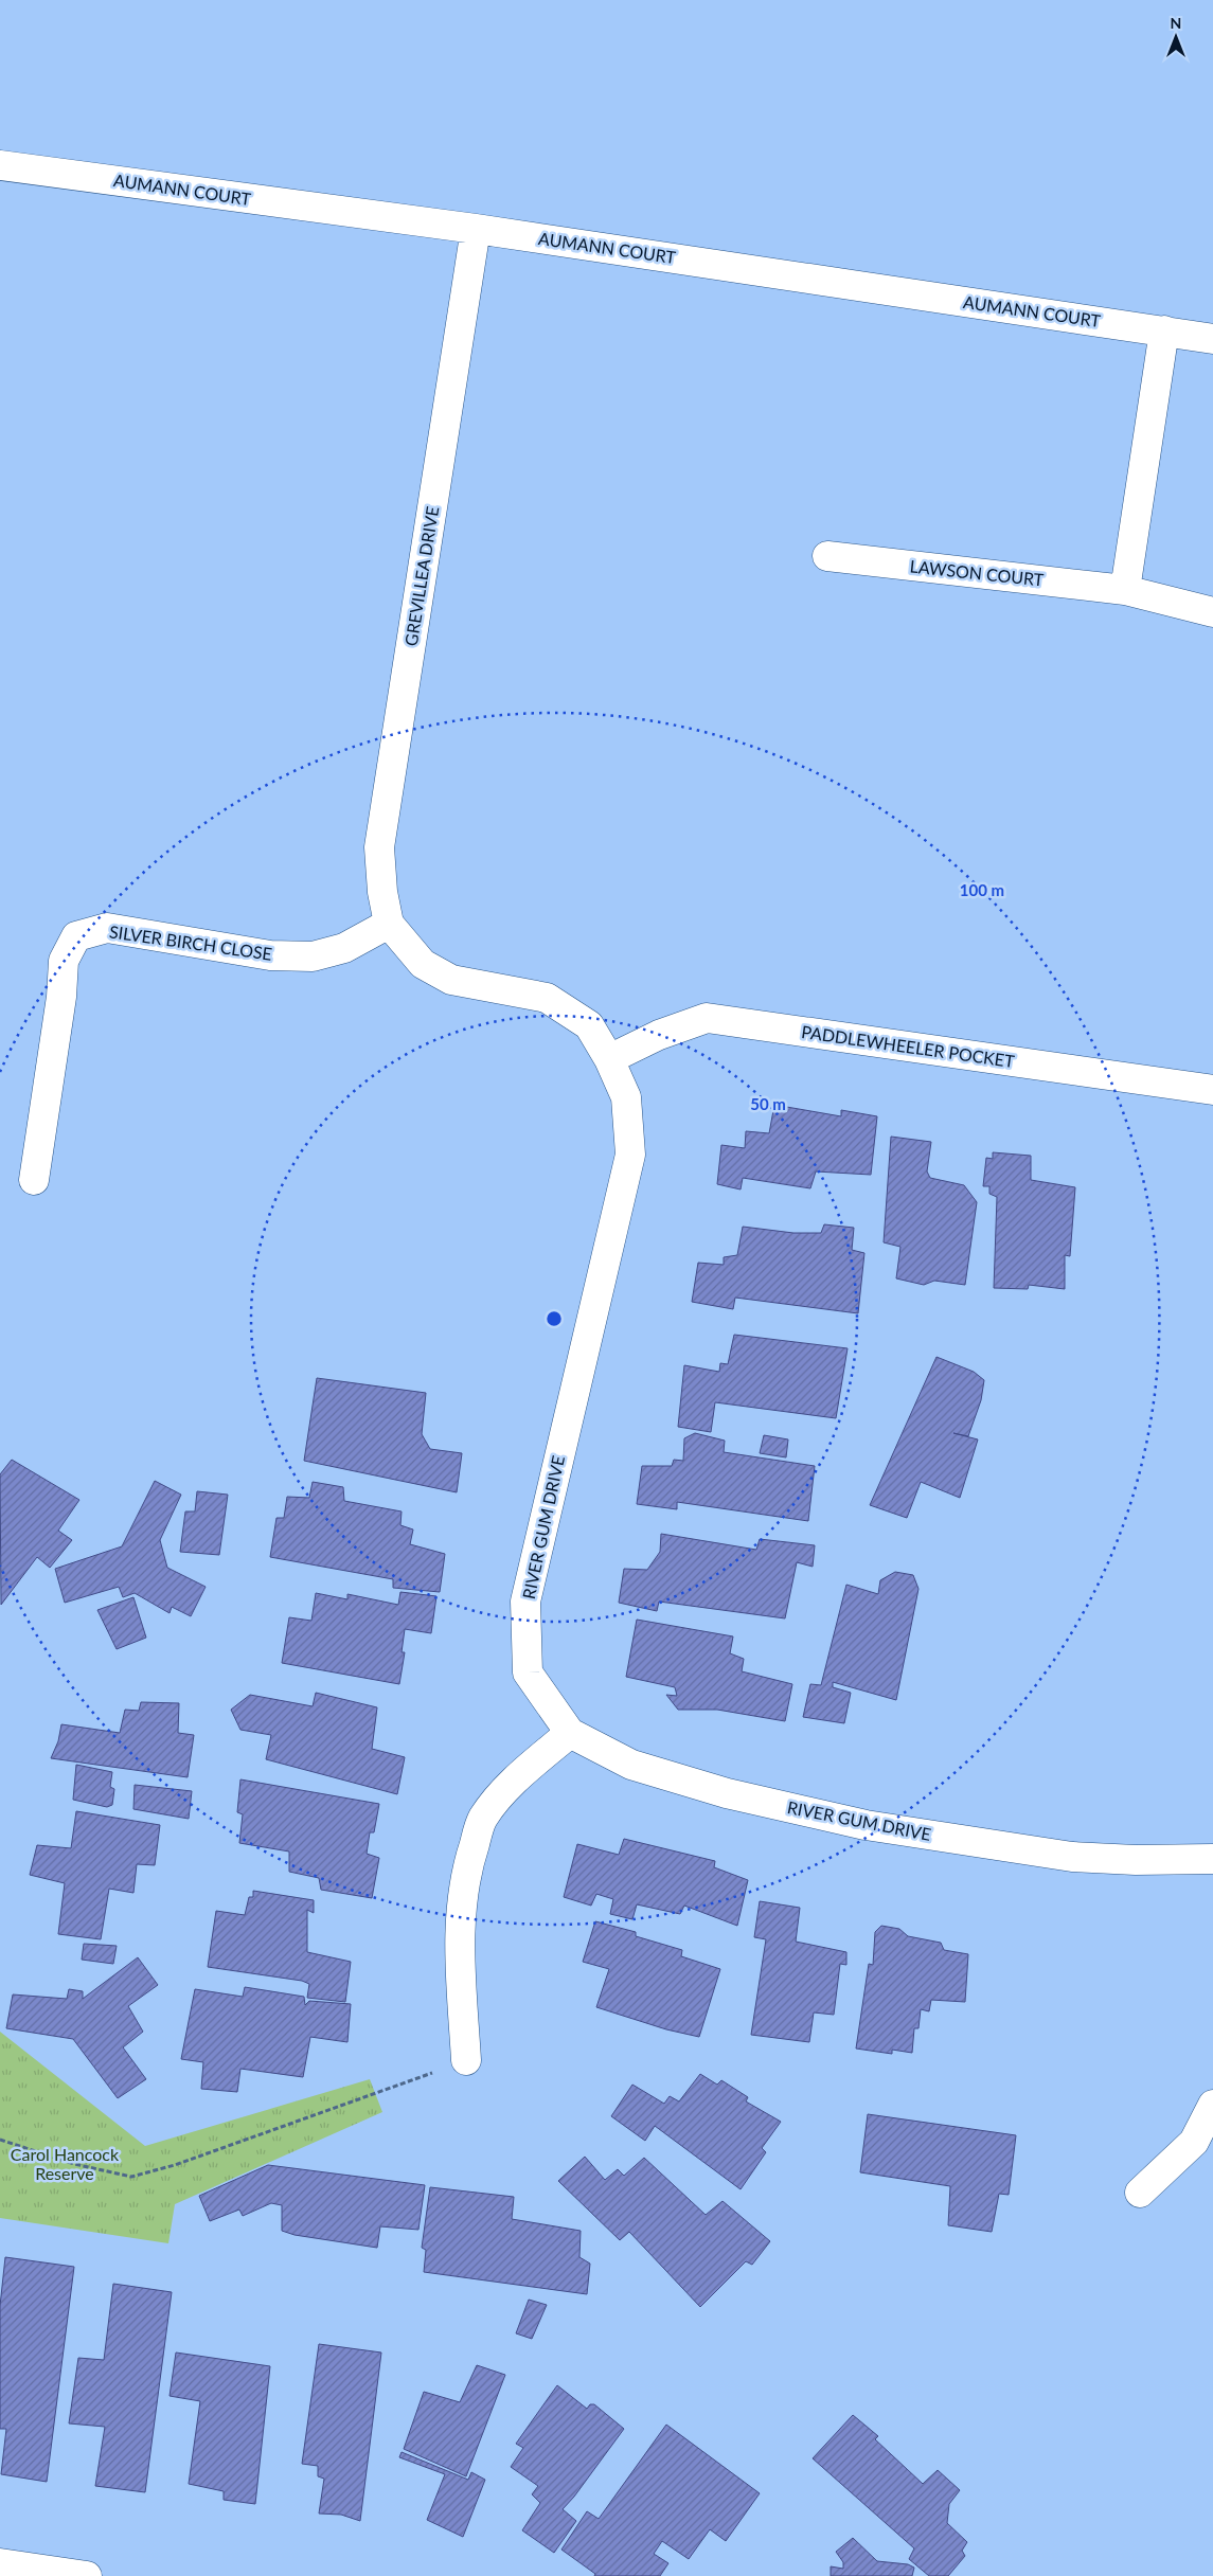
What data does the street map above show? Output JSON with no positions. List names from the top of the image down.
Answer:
{
  "streets": {
    "street": [
      "AUMANN COURT",
      "LAWSON COURT",
      "GREVILLEA DRIVE",
      "SILVER BIRCH CLOSE",
      "PADDLEWHEELER POCKET",
      "RIVER GUM DRIVE"
    ]
  },
  "crossings": [
    ["AUMANN COURT", "GREVILLEA DRIVE"],
    ["GREVILLEA DRIVE", "SILVER BIRCH CLOSE"],
    ["GREVILLEA DRIVE", "RIVER GUM DRIVE"],
    ["SILVER BIRCH CLOSE", "RIVER GUM DRIVE"],
    ["PADDLEWHEELER POCKET", "RIVER GUM DRIVE"]
  ],
  "parks": ["Carol Hancock Reserve"],
  "north": "top",
  "rings": ["100 m", "50 m"]
}
